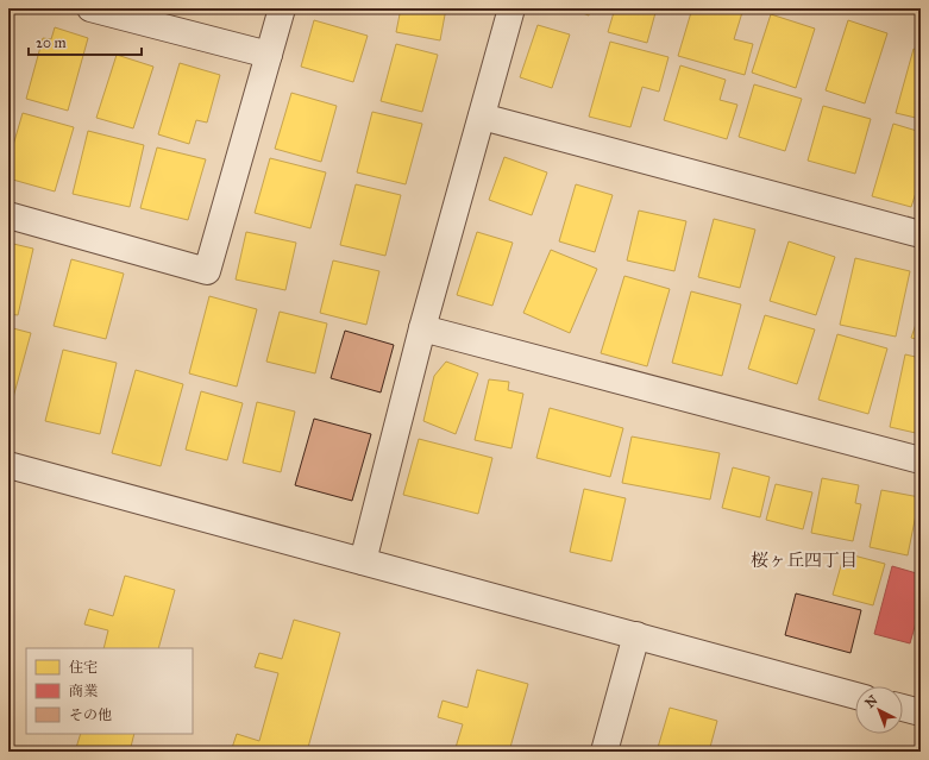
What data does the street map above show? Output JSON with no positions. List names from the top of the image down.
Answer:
{
  "districts": ["桜ヶ丘四丁目"],
  "legend": ["住宅", "商業", "その他"],
  "scale_bar": "20 m",
  "north": "top left"
}
